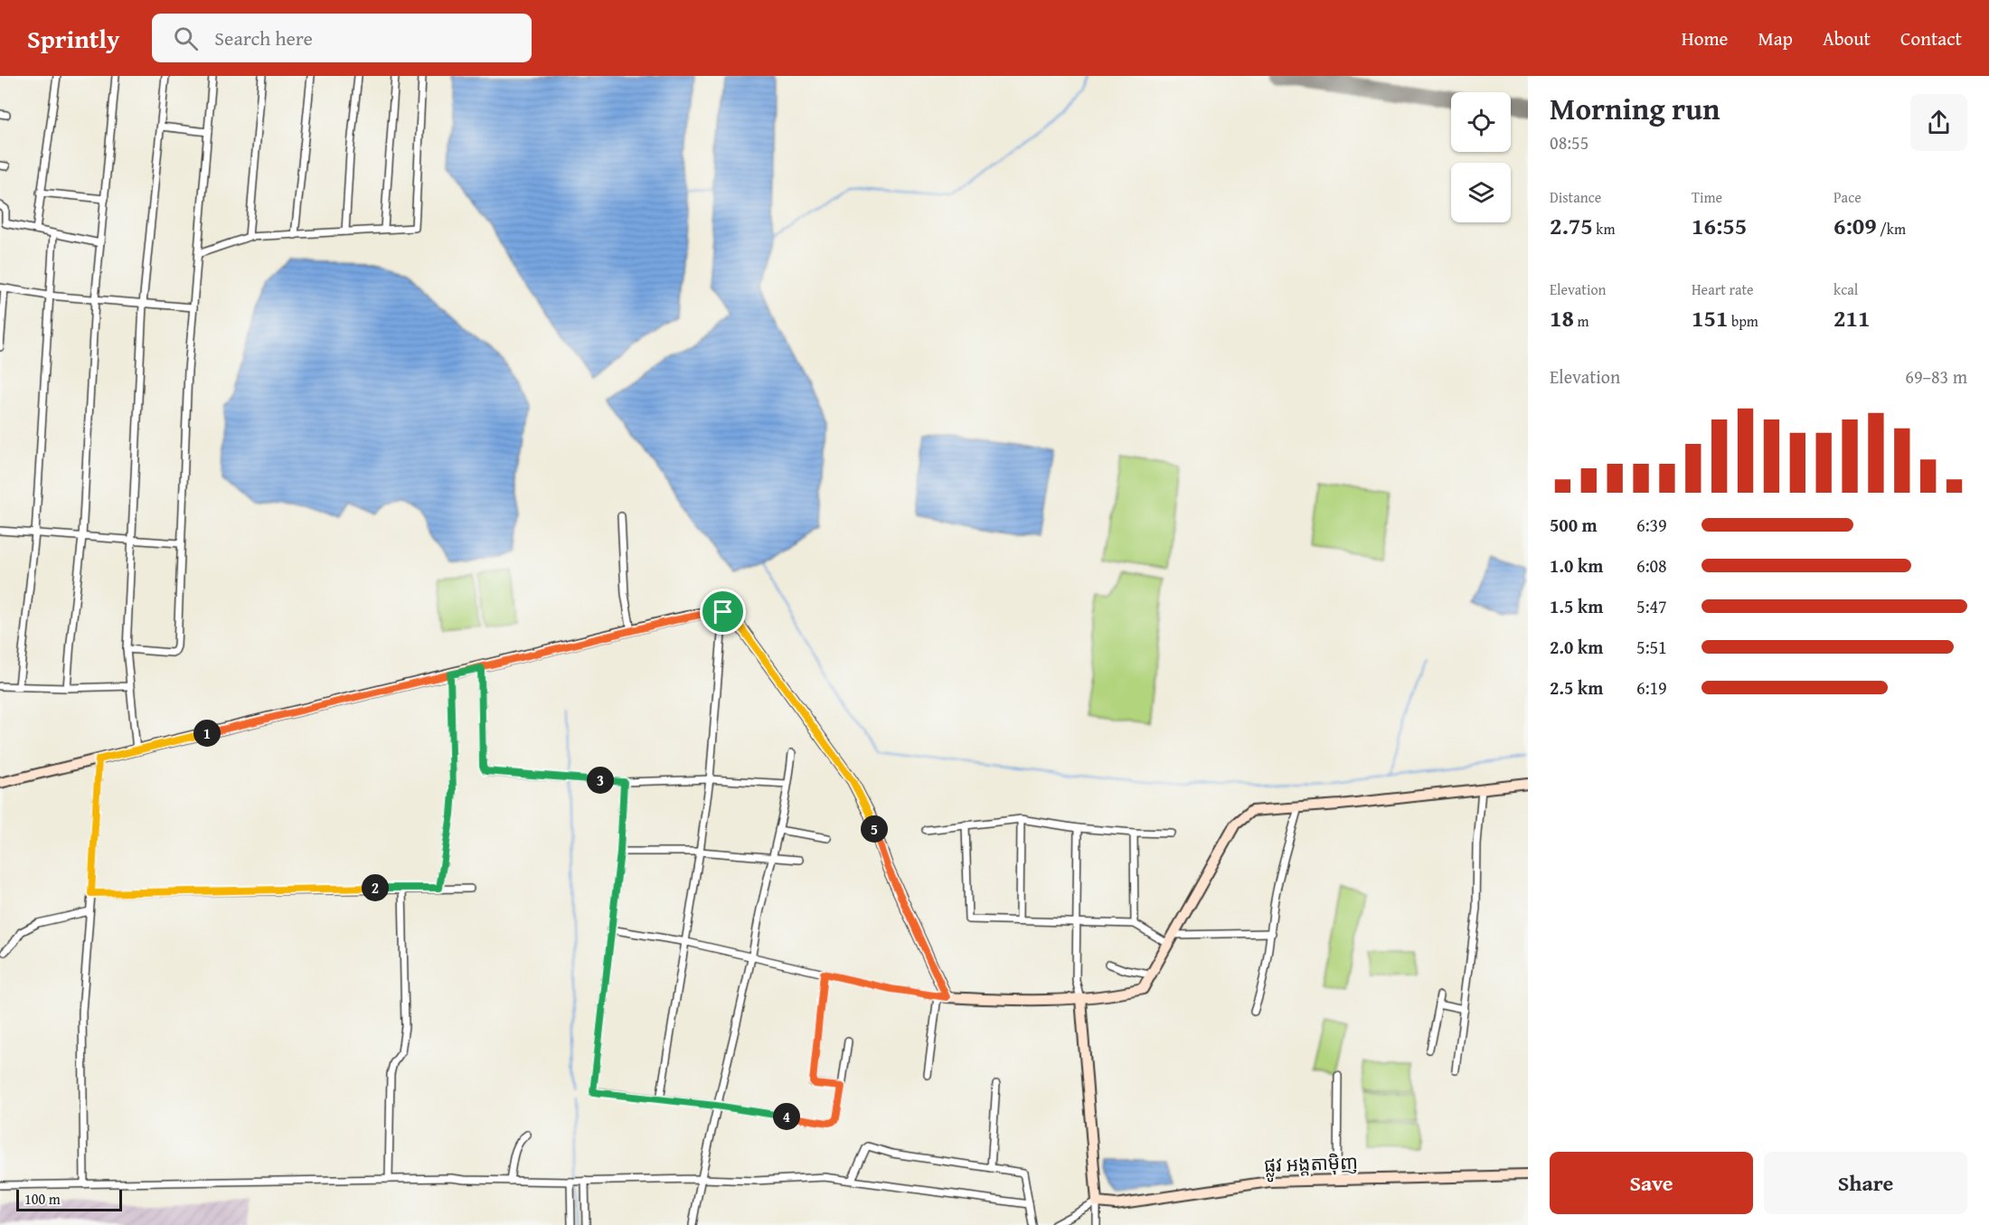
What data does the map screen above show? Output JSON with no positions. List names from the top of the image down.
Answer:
{
  "streets": {
    "street": ["ផ្លូវ អង្តតាម៉ិញ"]
  },
  "scale_bar": "100 m",
  "page": {
    "header": "Sprintly",
    "search": "Search here",
    "nav": [
      "Home",
      "Map",
      "About",
      "Contact"
    ],
    "heading": ["Morning run", "08:55"],
    "stats": [
      ["Distance", "2.75 km"],
      ["Time", "16:55"],
      ["Pace", "6:09 /km"],
      ["Elevation", "18 m"],
      ["Heart rate", "151 bpm"],
      ["kcal", "211"]
    ],
    "chart": ["Elevation", "69–83 m"],
    "list": [
      {
        "name": "500 m",
        "note": "6:39"
      },
      {
        "name": "1.0 km",
        "note": "6:08"
      },
      {
        "name": "1.5 km",
        "note": "5:47"
      },
      {
        "name": "2.0 km",
        "note": "5:51"
      },
      {
        "name": "2.5 km",
        "note": "6:19"
      }
    ],
    "pins": [
      "1",
      "3",
      "5",
      "2",
      "4"
    ],
    "buttons": ["Save", "Share"],
    "scale": "100 m"
  }
}
